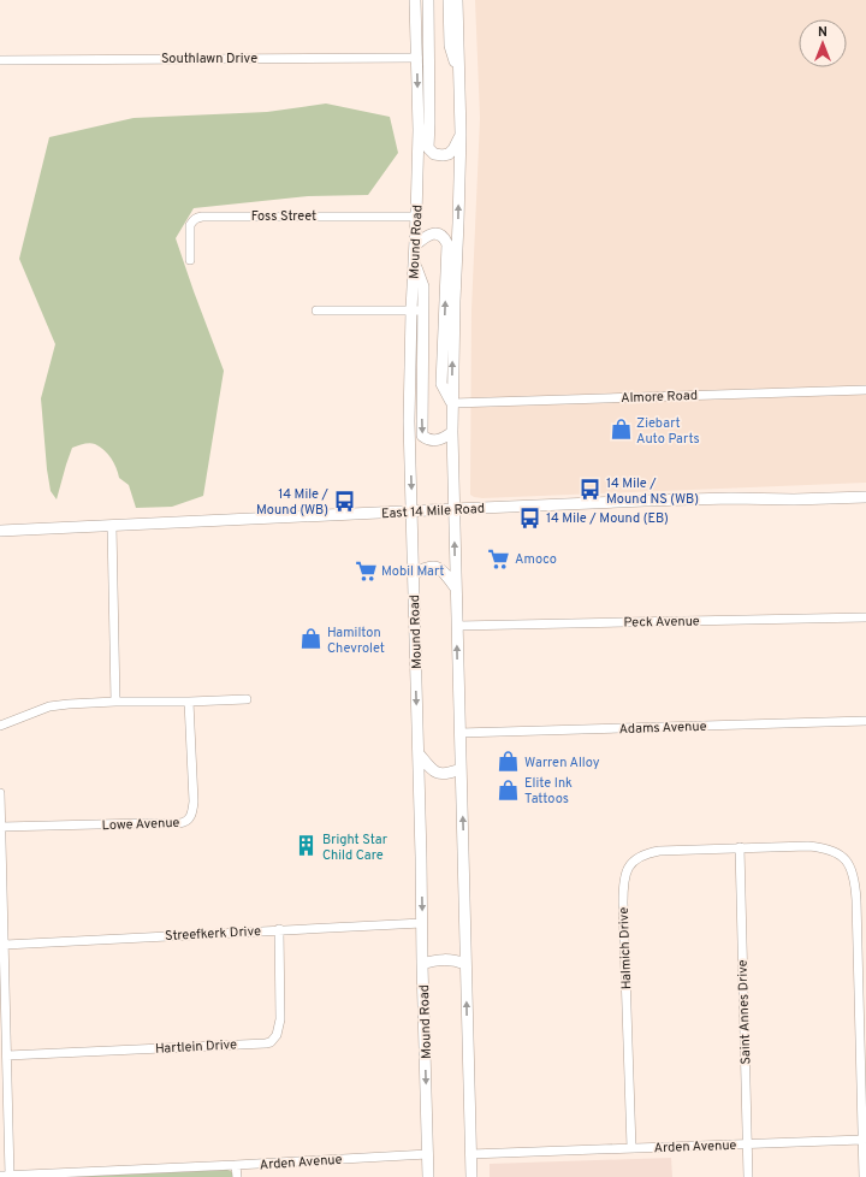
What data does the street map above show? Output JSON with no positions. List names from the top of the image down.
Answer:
{
  "streets": {
    "main road": ["Mound Road", "East 14 Mile Road"],
    "street": [
      "Southlawn Drive",
      "Foss Street",
      "Almore Road",
      "Peck Avenue",
      "Adams Avenue",
      "Lowe Avenue",
      "Streefkerk Drive",
      "Halmich Drive",
      "Saint Annes Drive",
      "Hartlein Drive",
      "Arden Avenue"
    ]
  },
  "crossings": [
    ["Southlawn Drive", "Mound Road"],
    ["Foss Street", "Mound Road"],
    ["Mound Road", "East 14 Mile Road"],
    ["Mound Road", "Streefkerk Drive"],
    ["Mound Road", "Arden Avenue"],
    ["Streefkerk Drive", "Hartlein Drive"],
    ["Halmich Drive", "Saint Annes Drive"],
    ["Halmich Drive", "Arden Avenue"],
    ["Saint Annes Drive", "Arden Avenue"]
  ],
  "places": {
    "shop": [
      "Ziebart Auto Parts",
      "Hamilton Chevrolet",
      "Warren Alloy",
      "Elite Ink Tattoos"
    ],
    "bus stop": ["14 Mile / Mound NS (WB)", "14 Mile / Mound (WB)", "14 Mile / Mound (EB)"],
    "supermarket": ["Amoco", "Mobil Mart"],
    "building": ["Bright Star Child Care"]
  },
  "north": "top"
}
